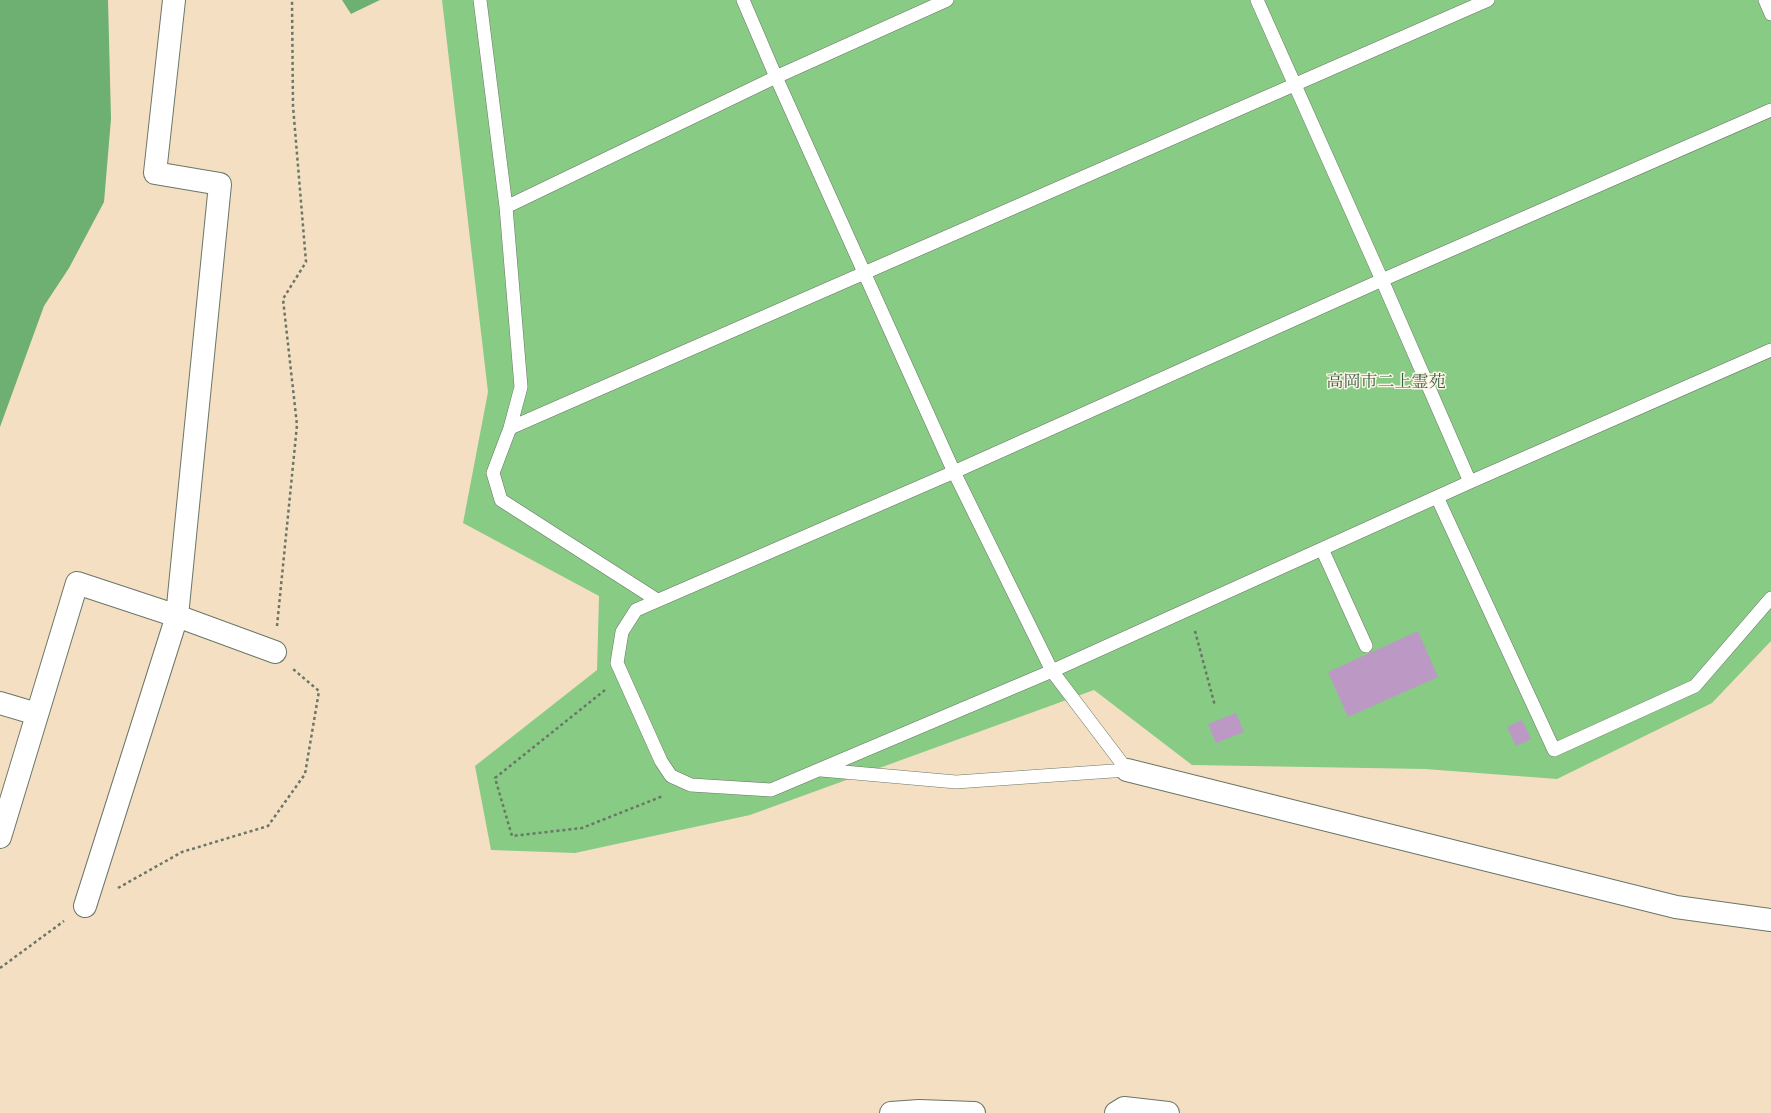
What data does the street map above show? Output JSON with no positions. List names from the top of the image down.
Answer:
{
  "parks": ["高岡市二上霊苑"]
}
